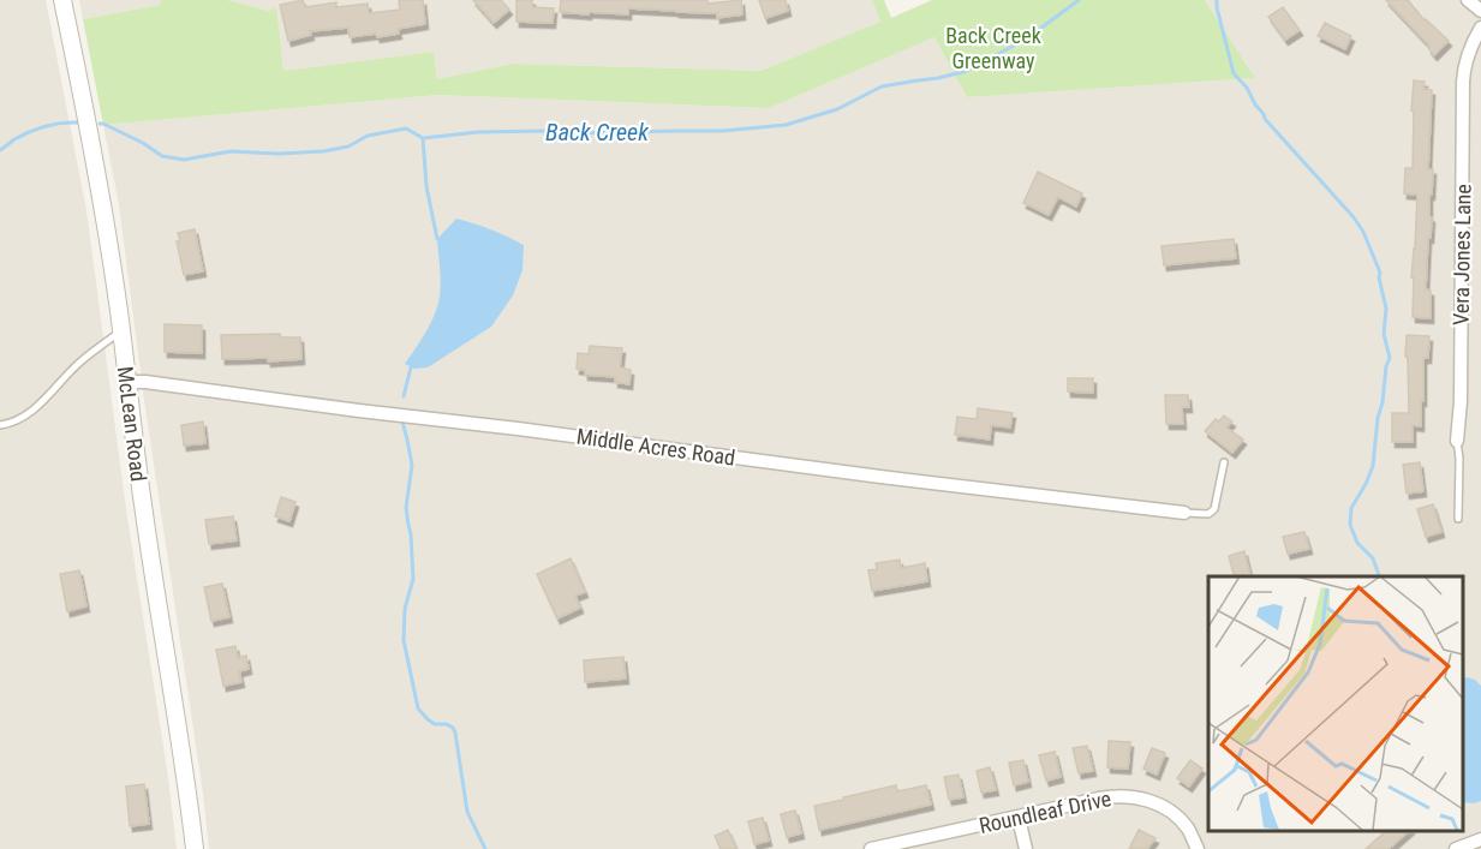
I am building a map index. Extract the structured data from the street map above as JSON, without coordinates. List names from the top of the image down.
{
  "streets": {
    "street": [
      "Vera Jones Lane",
      "McLean Road",
      "Middle Acres Road",
      "Roundleaf Drive"
    ]
  },
  "crossings": [
    ["McLean Road", "Middle Acres Road"]
  ],
  "water": ["Back Creek"],
  "parks": ["Back Creek Greenway"]
}
